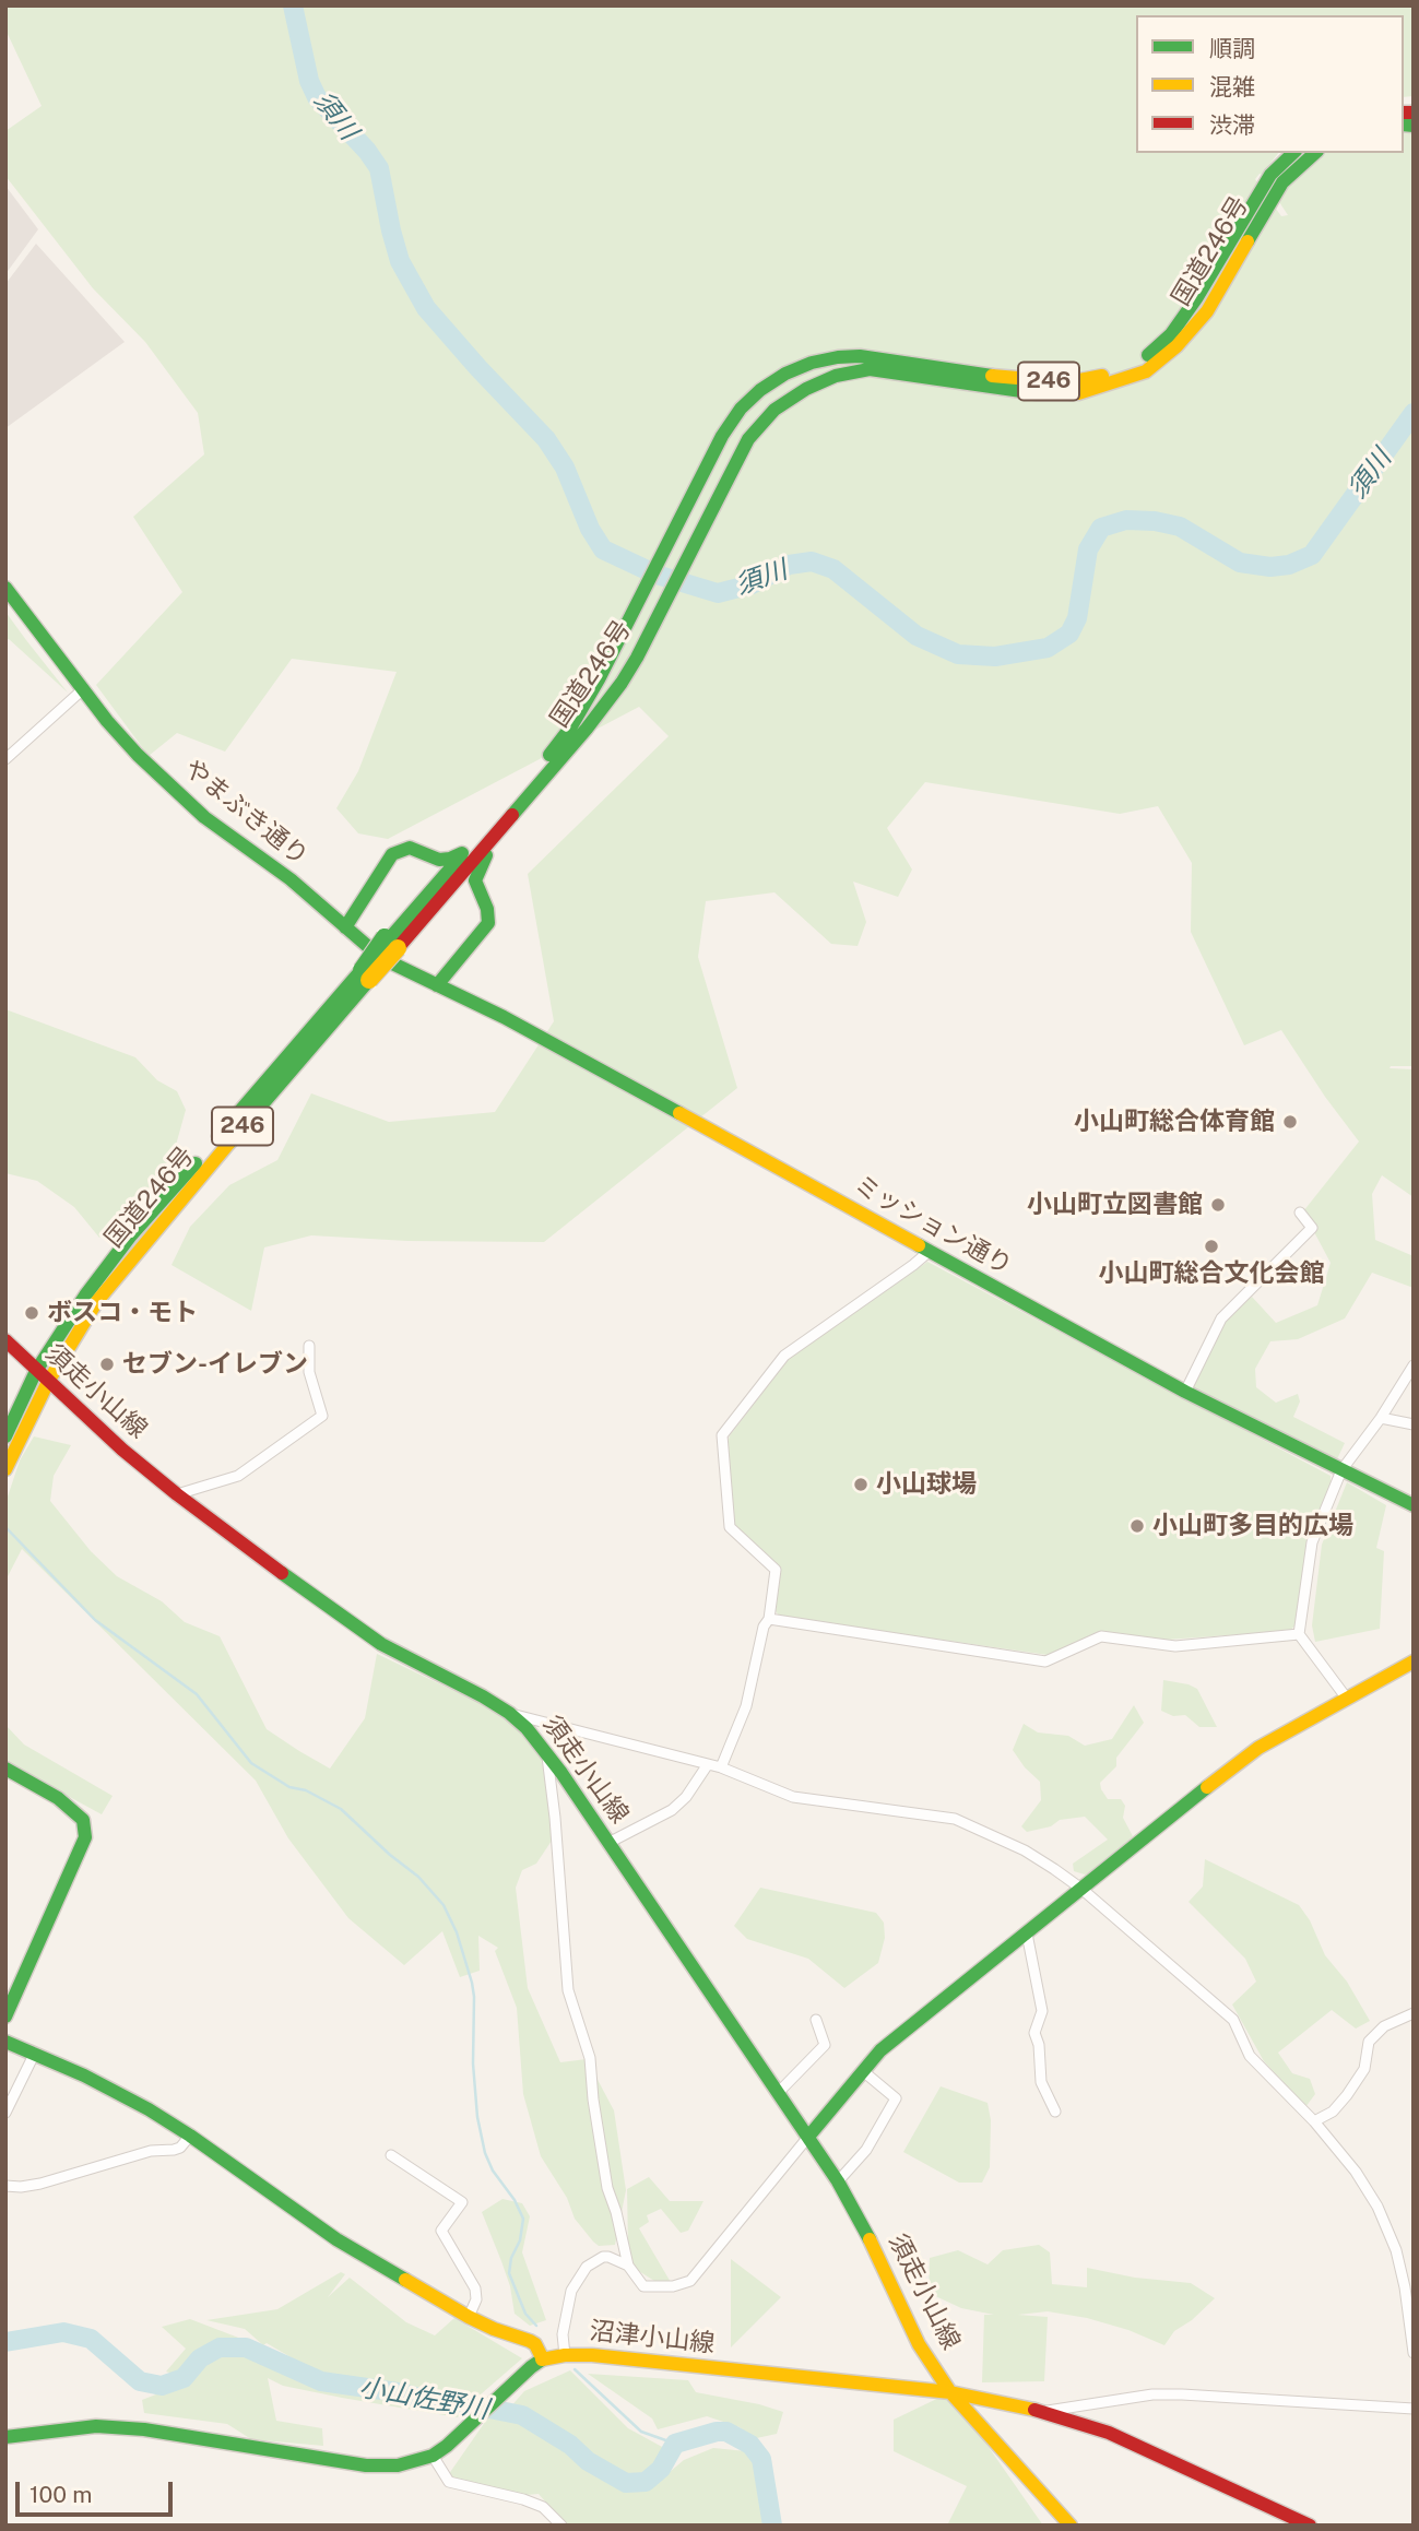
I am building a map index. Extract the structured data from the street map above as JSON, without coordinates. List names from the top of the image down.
{
  "streets": {
    "main road": [
      "国道246号",
      "246",
      "やまぶき通り",
      "ミッション通り",
      "須走小山線",
      "沼津小山線"
    ]
  },
  "crossings": [
    ["国道246号", "須走小山線"],
    ["やまぶき通り", "ミッション通り"],
    ["須走小山線", "沼津小山線"]
  ],
  "water": ["須川", "小山佐野川"],
  "places": [
    "小山町総合体育館",
    "小山町立図書館",
    "小山町総合文化会館",
    "ボスコ・モト",
    "セブン-イレブン",
    "小山球場",
    "小山町多目的広場"
  ],
  "legend": ["順調", "混雑", "渋滞"],
  "scale_bar": "100 m"
}
